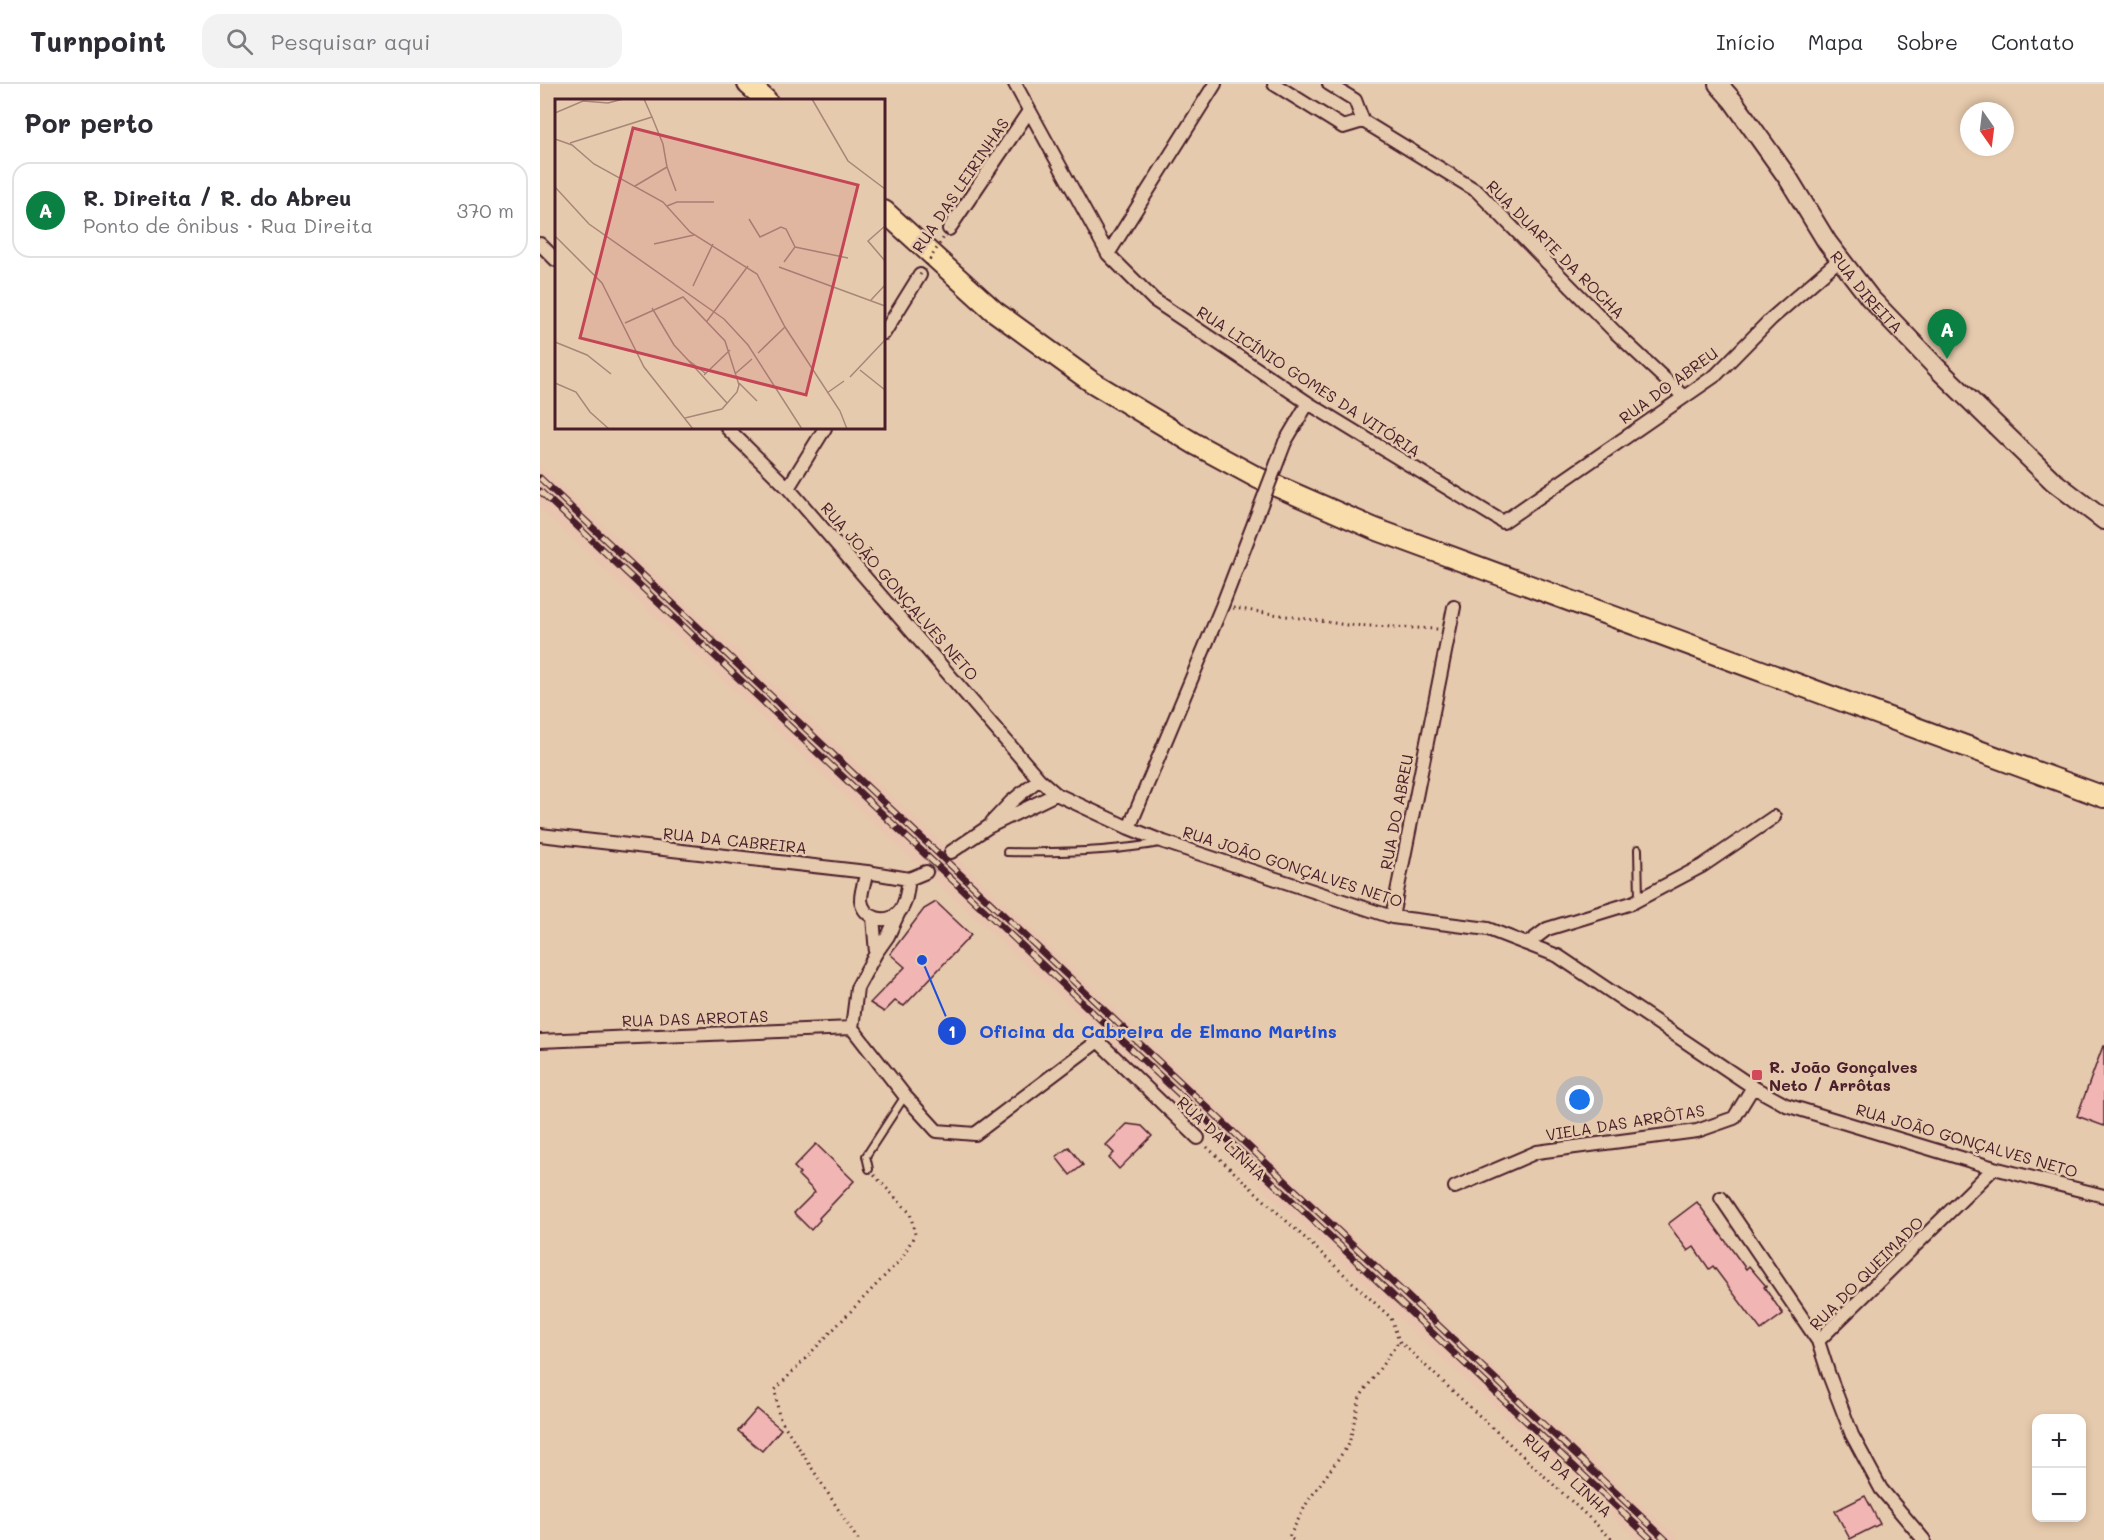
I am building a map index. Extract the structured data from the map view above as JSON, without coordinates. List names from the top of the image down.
{
  "streets": {
    "main road": ["RUA DIREITA"],
    "street": [
      "RUA DAS LEIRINHAS",
      "RUA DUARTE DA ROCHA",
      "RUA LICÍNIO GOMES DA VITÓRIA",
      "RUA DO ABREU",
      "RUA JOÃO GONÇALVES NETO",
      "RUA DA CABREIRA",
      "RUA DAS ARROTAS",
      "VIELA DAS ARRÔTAS",
      "RUA DA LINHA",
      "RUA DO QUEIMADO"
    ]
  },
  "crossings": [
    ["RUA DAS LEIRINHAS", "RUA LICÍNIO GOMES DA VITÓRIA"],
    ["RUA DUARTE DA ROCHA", "RUA DO ABREU"],
    ["RUA DIREITA", "RUA DO ABREU"],
    ["RUA LICÍNIO GOMES DA VITÓRIA", "RUA DO ABREU"],
    ["RUA DO ABREU", "RUA JOÃO GONÇALVES NETO"],
    ["RUA JOÃO GONÇALVES NETO", "VIELA DAS ARRÔTAS"],
    ["RUA JOÃO GONÇALVES NETO", "RUA DO QUEIMADO"],
    ["RUA DAS ARROTAS", "RUA DA LINHA"]
  ],
  "places": {
    "other": ["Oficina da Cabreira de Elmano Martins"],
    "transit": ["R. João Gonçalves Neto / Arrôtas"]
  },
  "north": "bottom",
  "page": {
    "header": "Turnpoint",
    "search": "Pesquisar aqui",
    "nav": [
      "Início",
      "Mapa",
      "Sobre",
      "Contato"
    ],
    "heading": "Por perto",
    "list": [
      {
        "mark": "A",
        "name": "R. Direita / R. do Abreu",
        "note": "Ponto de ônibus · Rua Direita",
        "value": "370 m"
      }
    ],
    "pins": "A",
    "map_buttons": ["+", "−"]
  }
}
